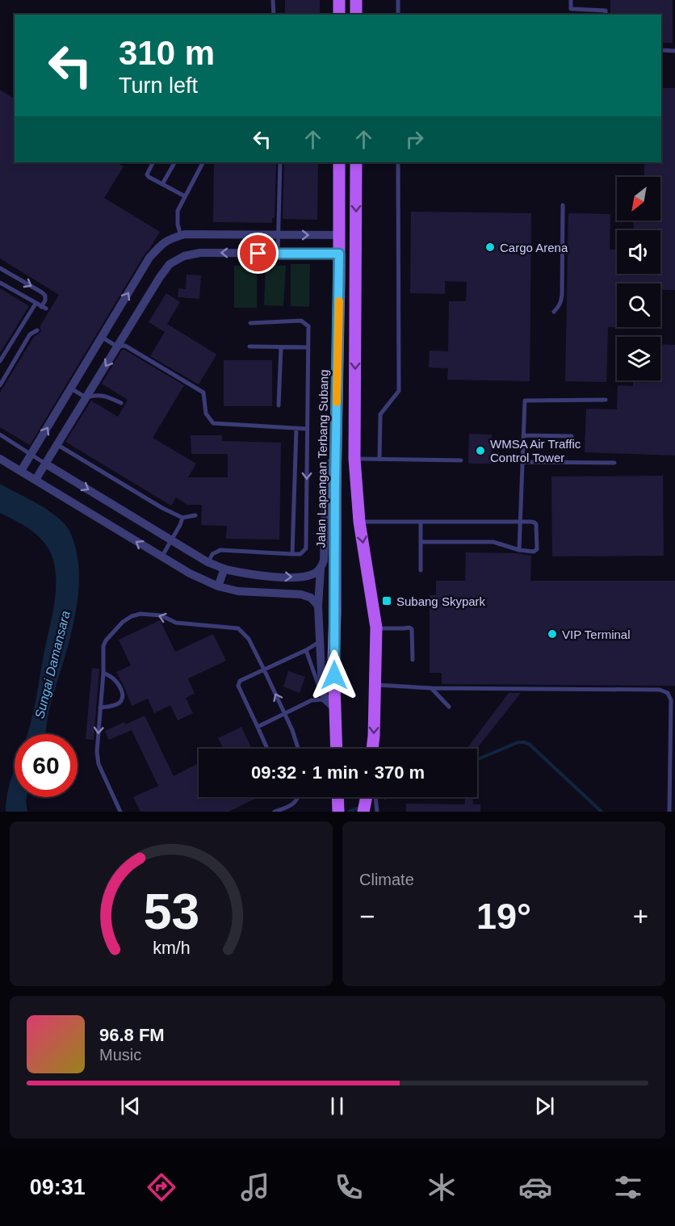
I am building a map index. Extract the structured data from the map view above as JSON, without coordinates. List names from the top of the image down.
{
  "streets": {
    "main road": ["Jalan Lapangan Terbang Subang"]
  },
  "water": ["Sungai Damansara"],
  "places": {
    "other": ["Cargo Arena", "WMSA Air Traffic Control Tower", "VIP Terminal"],
    "transit": ["Subang Skypark"]
  },
  "north": "bottom left",
  "page": {
    "turn": ["310 m", "Turn left"],
    "limit": "60",
    "trip": "09:32 · 1 min · 370 m",
    "tile": "Climate",
    "heat": ["−", "19°", "+"],
    "song": ["96.8 FM", "Music"],
    "tabs": "09:31",
    "gauge": ["53", "km/h"]
  }
}
